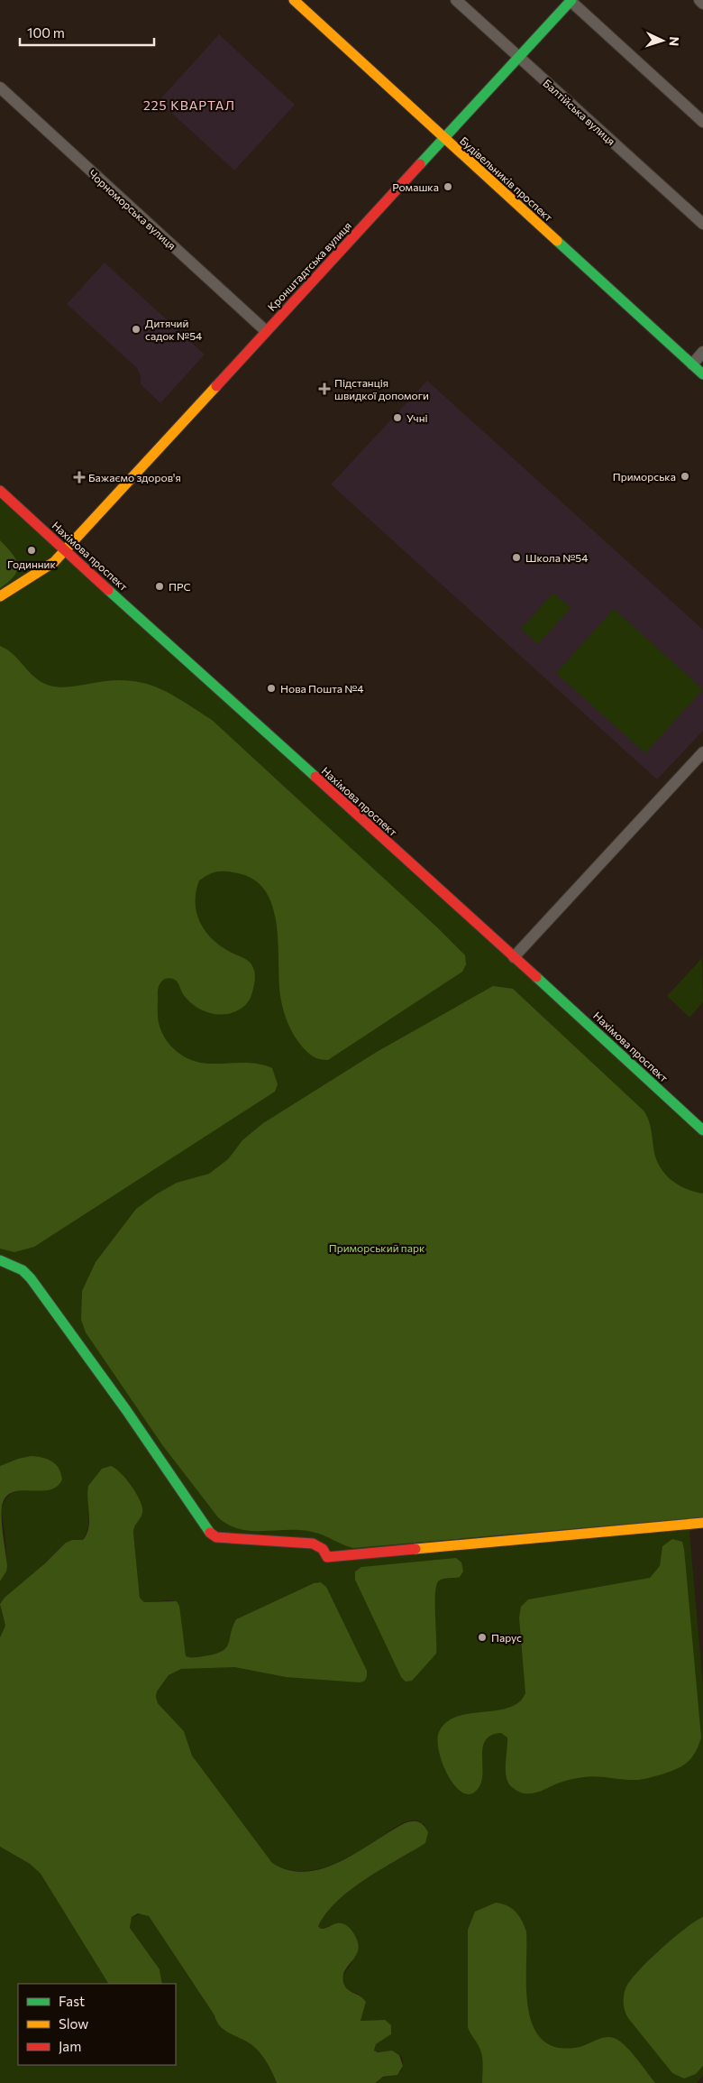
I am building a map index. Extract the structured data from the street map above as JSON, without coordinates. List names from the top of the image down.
{
  "streets": {
    "street": [
      "Балтійська вулиця",
      "Будівельників проспект",
      "Чорноморська вулиця",
      "Кронштадтська вулиця",
      "Нахімова проспект"
    ]
  },
  "crossings": [
    ["Балтійська вулиця", "Кронштадтська вулиця"],
    ["Будівельників проспект", "Кронштадтська вулиця"],
    ["Чорноморська вулиця", "Кронштадтська вулиця"],
    ["Кронштадтська вулиця", "Нахімова проспект"]
  ],
  "districts": ["225 КВАРТАЛ"],
  "parks": ["Приморський парк"],
  "places": {
    "other": [
      "Ромашка",
      "Дитячий садок №54",
      "Учні",
      "Приморська",
      "Годинник",
      "Школа №54",
      "ПРС",
      "Нова Пошта №4",
      "Парус"
    ],
    "health": ["Підстанція швидкої допомоги", "Бажаємо здоров'я"]
  },
  "legend": ["Fast", "Slow", "Jam"],
  "scale_bar": "100 m",
  "north": "right"
}
